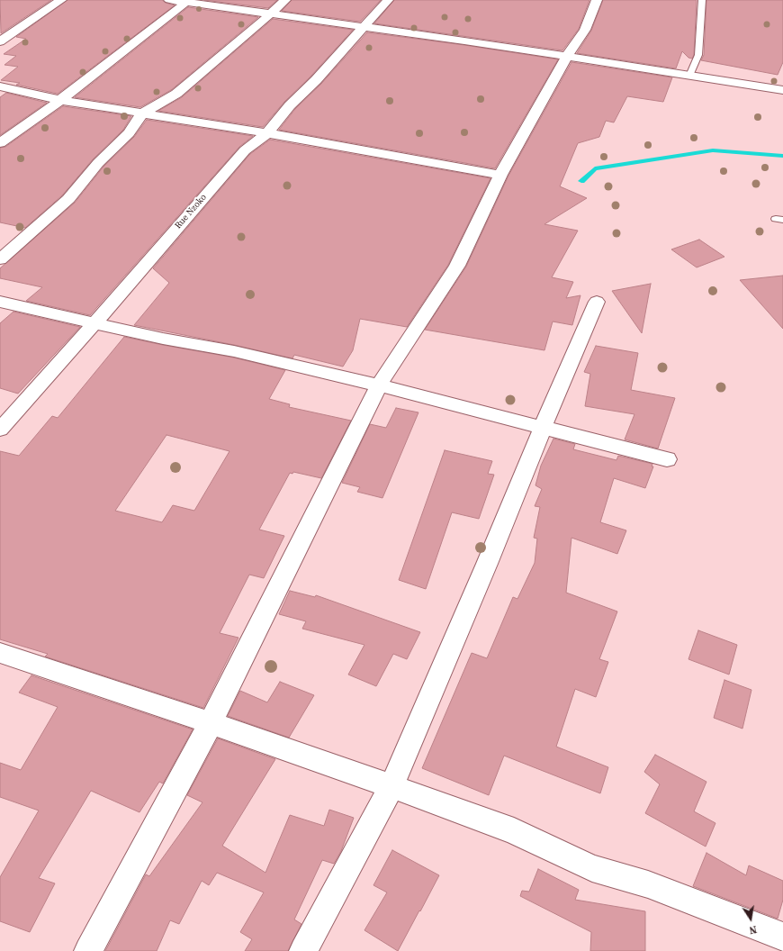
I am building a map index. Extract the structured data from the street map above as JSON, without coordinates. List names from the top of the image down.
{
  "streets": {
    "street": ["Rue Nzoko"]
  },
  "north": "bottom"
}
